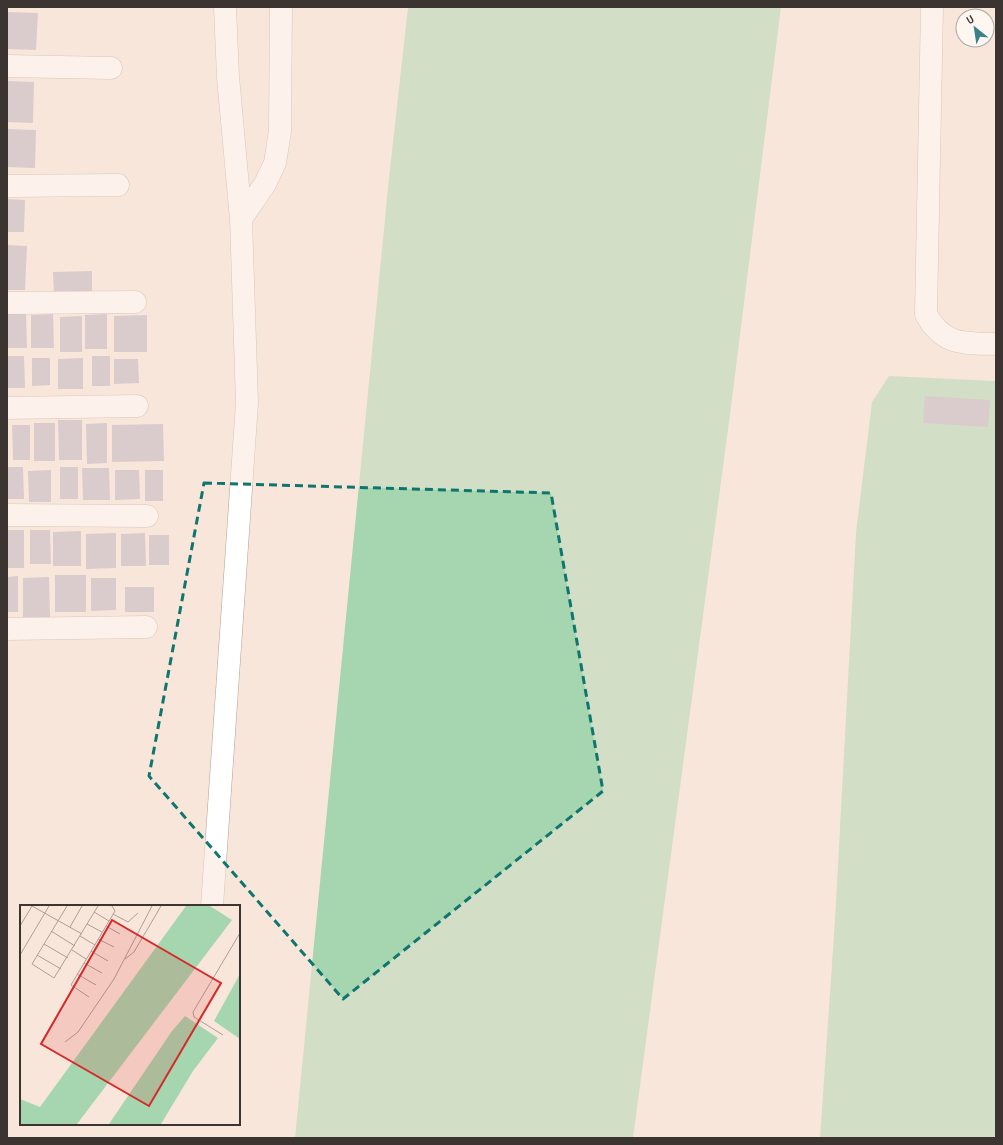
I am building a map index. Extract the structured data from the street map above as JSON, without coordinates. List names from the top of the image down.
{
  "north": "top left"
}
